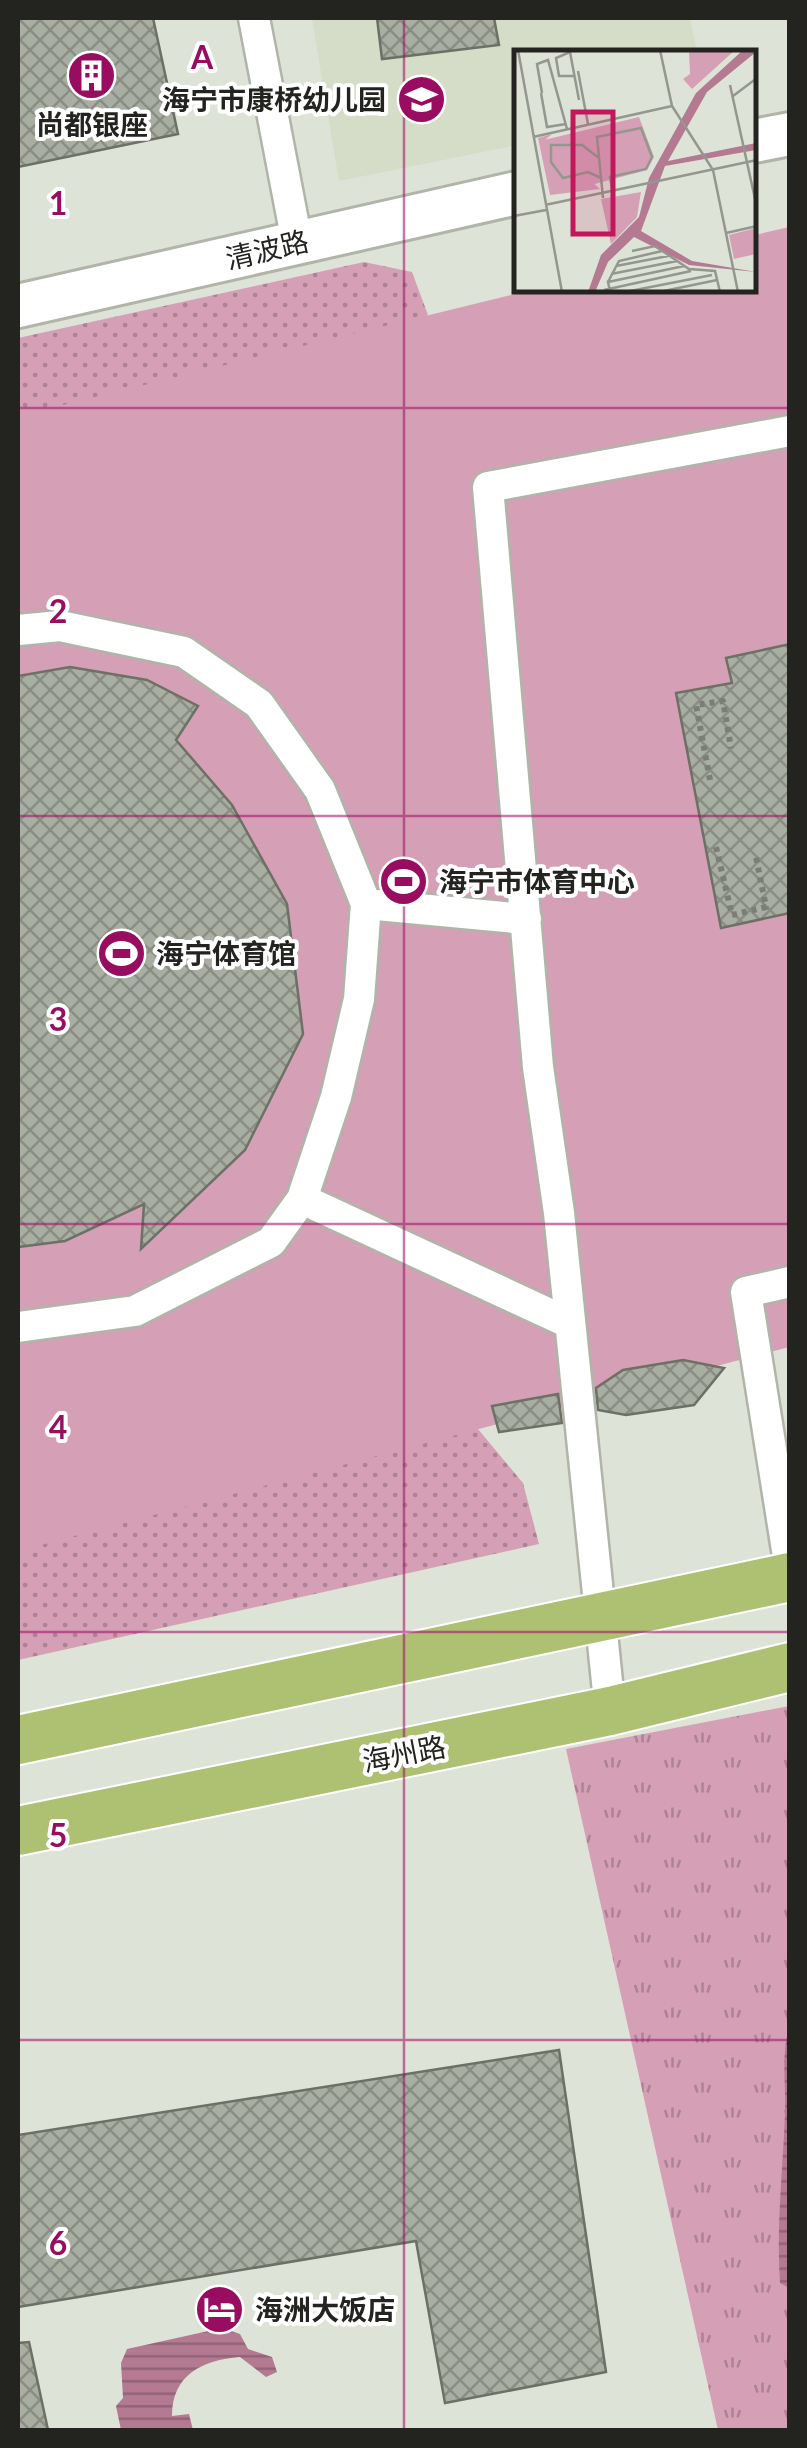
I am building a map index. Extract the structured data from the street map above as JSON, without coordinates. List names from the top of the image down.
{
  "streets": {
    "main road": ["海州路"],
    "street": ["清波路"]
  },
  "places": {
    "building": ["尚都银座"],
    "school or university": ["海宁市康桥幼儿园"],
    "sports": ["海宁市体育中心", "海宁体育馆"],
    "hotel": ["海洲大饭店"]
  },
  "grid": {
    "columns": ["A"],
    "rows": [
      "1",
      "2",
      "3",
      "4",
      "5",
      "6"
    ]
  }
}
